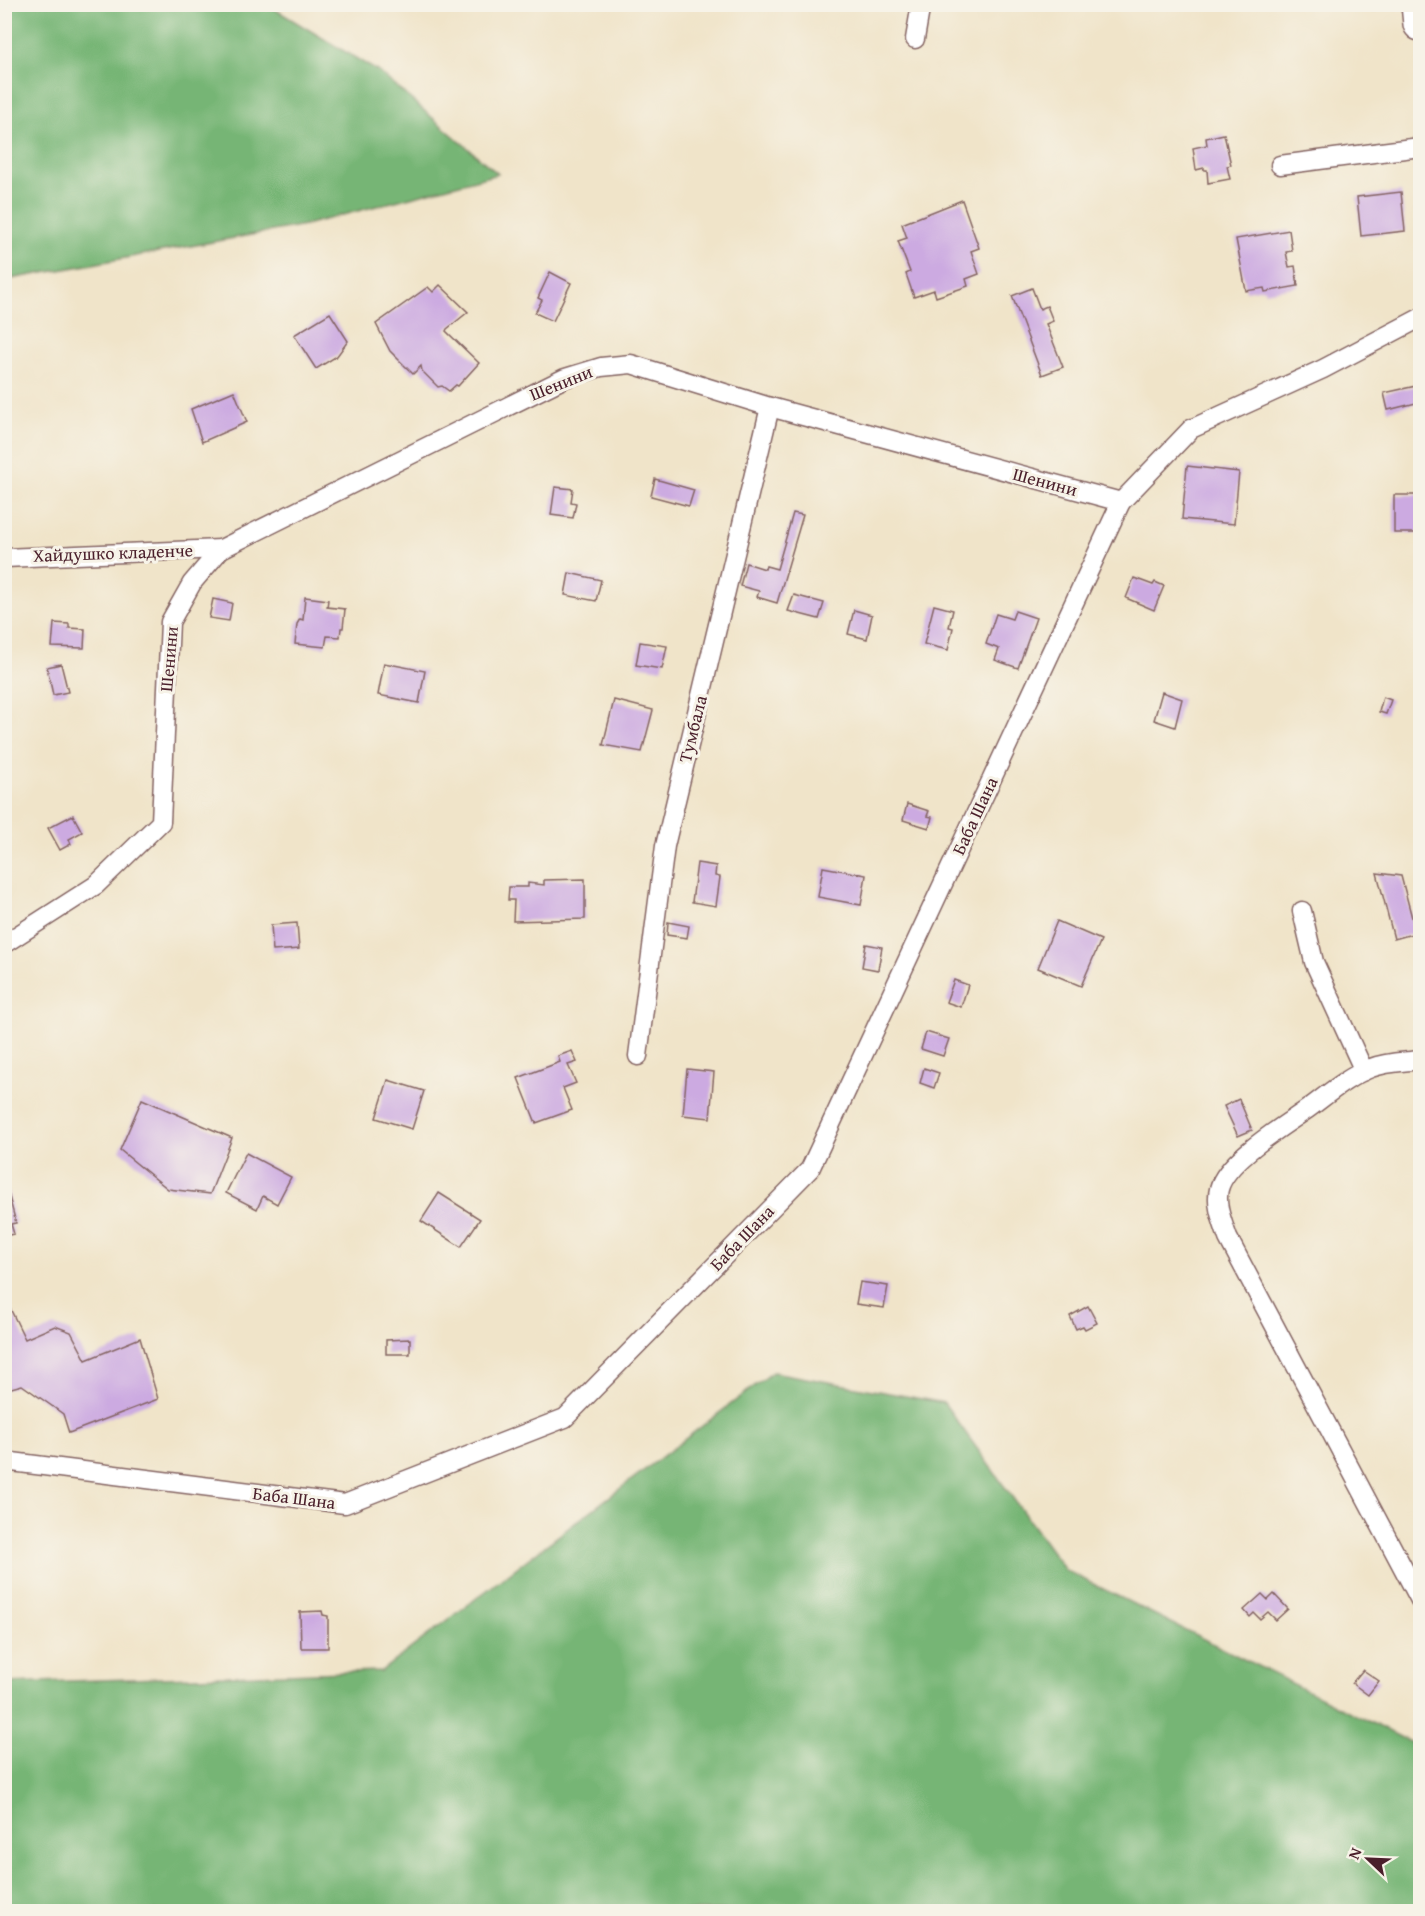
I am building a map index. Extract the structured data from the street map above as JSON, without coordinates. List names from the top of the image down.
{
  "streets": {
    "lane": [
      "Шенини",
      "Хайдушко кладенче",
      "Тумбала",
      "Баба Шана"
    ]
  },
  "crossings": [
    ["Шенини", "Хайдушко кладенче"],
    ["Шенини", "Тумбала"],
    ["Шенини", "Баба Шана"]
  ],
  "north": "top left"
}
